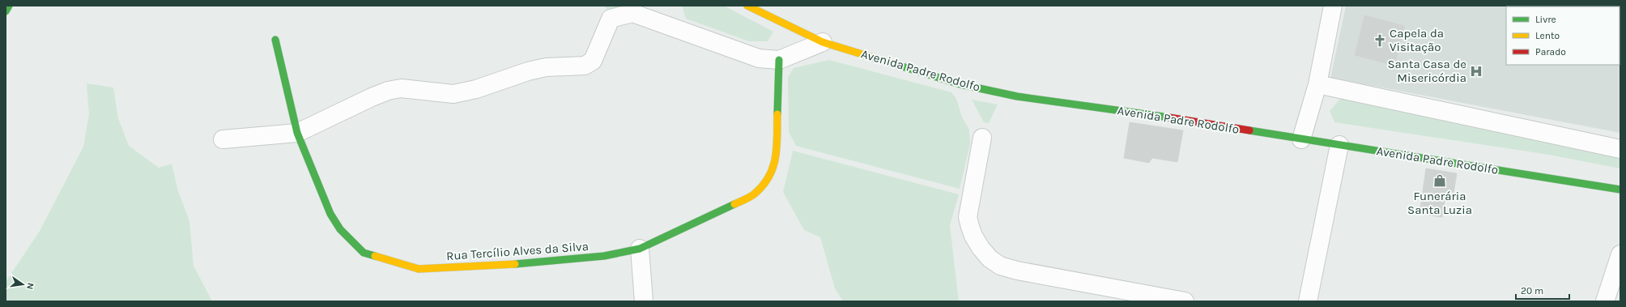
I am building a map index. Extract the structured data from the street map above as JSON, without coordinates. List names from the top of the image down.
{
  "streets": {
    "street": ["Avenida Padre Rodolfo", "Rua Tercílio Alves da Silva"]
  },
  "places": {
    "church": ["Capela da Visitação"],
    "hospital": ["Santa Casa de Misericórdia"],
    "shop": ["Funerária Santa Luzia"]
  },
  "legend": ["Livre", "Lento", "Parado"],
  "scale_bar": "20 m",
  "north": "right"
}
